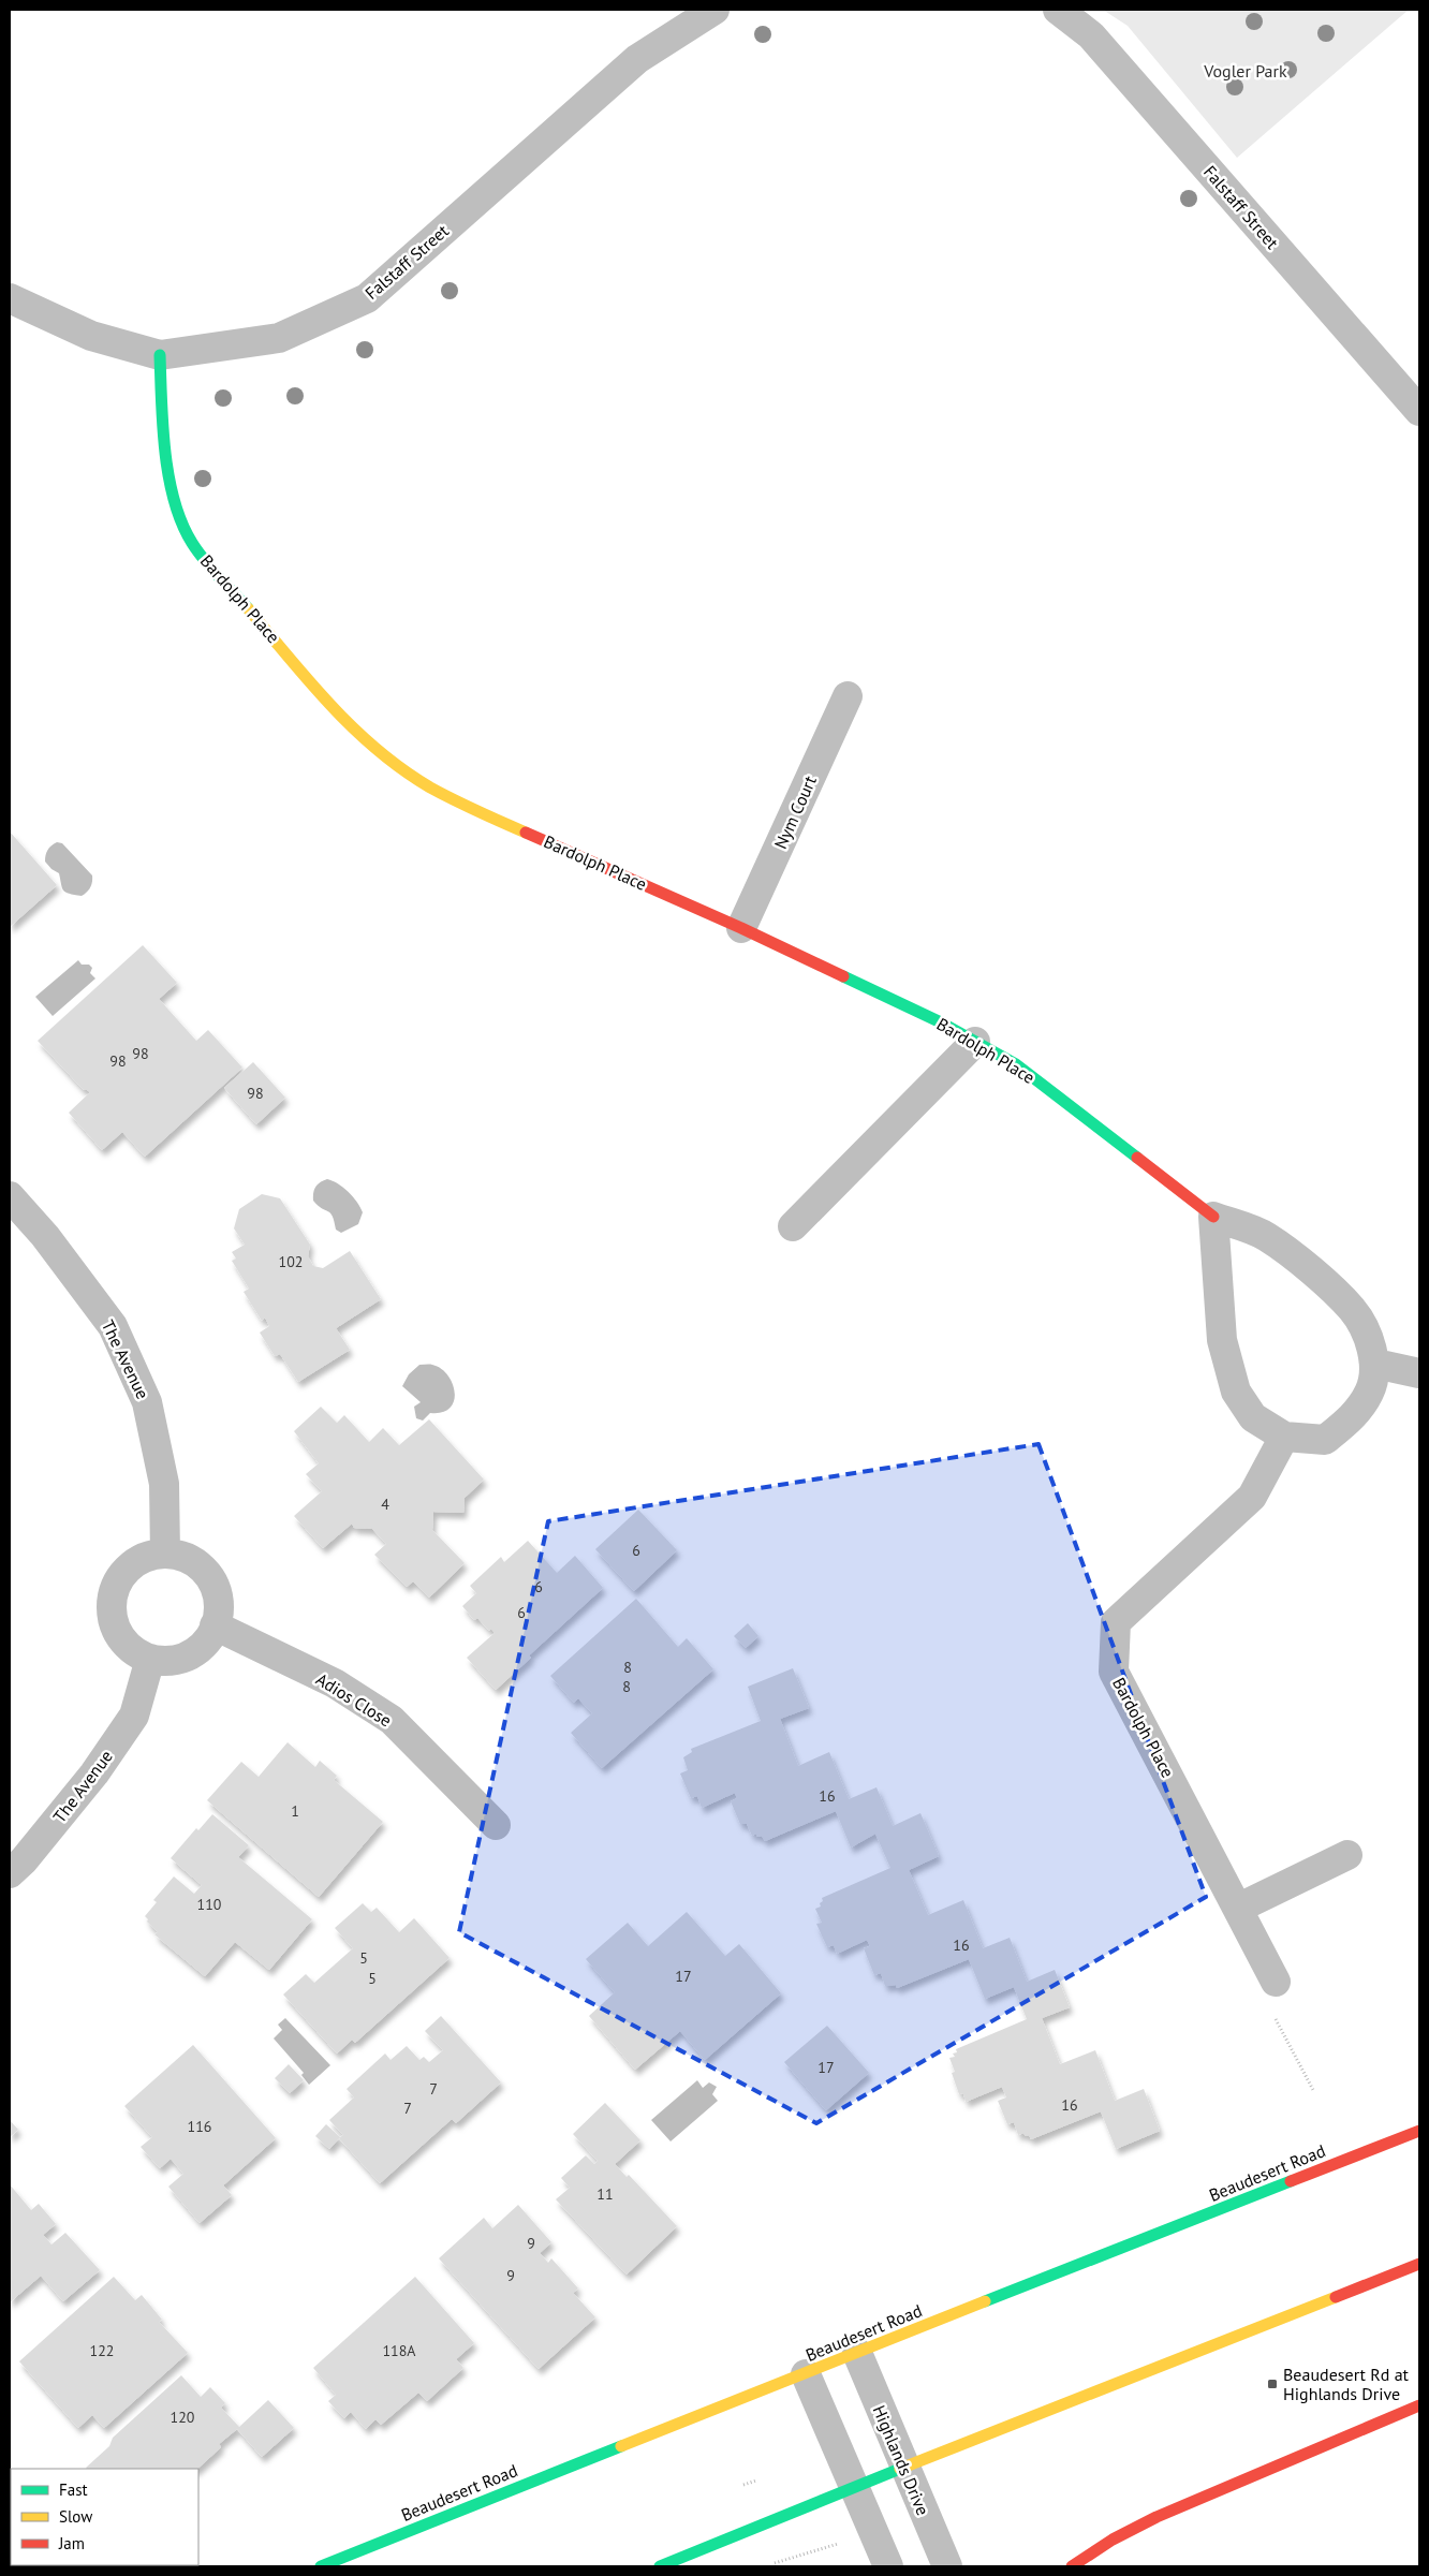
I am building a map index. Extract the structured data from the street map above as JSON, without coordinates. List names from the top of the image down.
{
  "streets": {
    "main road": ["Bardolph Place", "Beaudesert Road"],
    "street": [
      "Falstaff Street",
      "Nym Court",
      "The Avenue",
      "Adios Close",
      "Highlands Drive"
    ]
  },
  "crossings": [
    ["Falstaff Street", "Bardolph Place"],
    ["Bardolph Place", "Nym Court"],
    ["The Avenue", "Adios Close"],
    ["Beaudesert Road", "Highlands Drive"]
  ],
  "parks": ["Vogler Park"],
  "places": {
    "transit": ["Beaudesert Rd at Highlands Drive"]
  },
  "house_numbers": [
    "98",
    "98",
    "98",
    "102",
    "4",
    "6",
    "6",
    "6",
    "8",
    "8",
    "16",
    "1",
    "110",
    "16",
    "5",
    "17",
    "5",
    "17",
    "7",
    "16",
    "7",
    "116",
    "11",
    "9",
    "9",
    "122",
    "118A",
    "120"
  ],
  "legend": ["Fast", "Slow", "Jam"]
}
